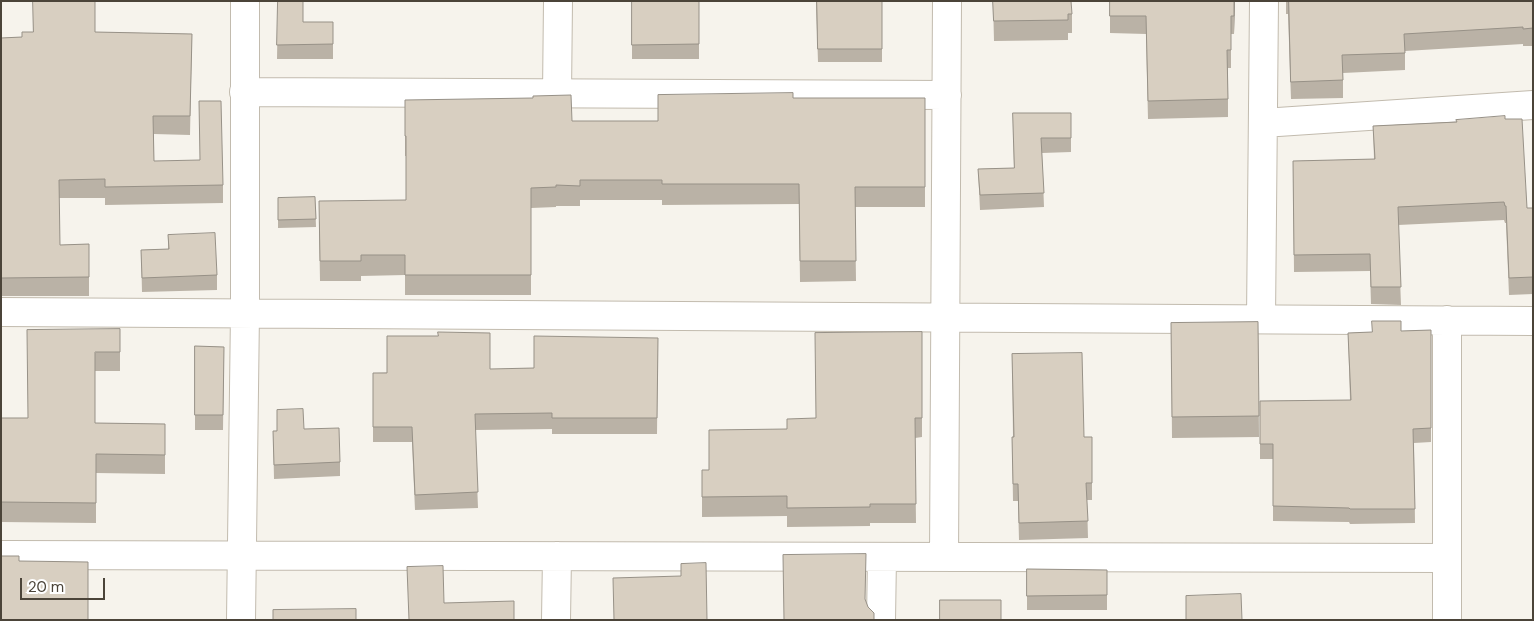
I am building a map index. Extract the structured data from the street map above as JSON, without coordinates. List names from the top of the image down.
{
  "scale_bar": "20 m"
}
